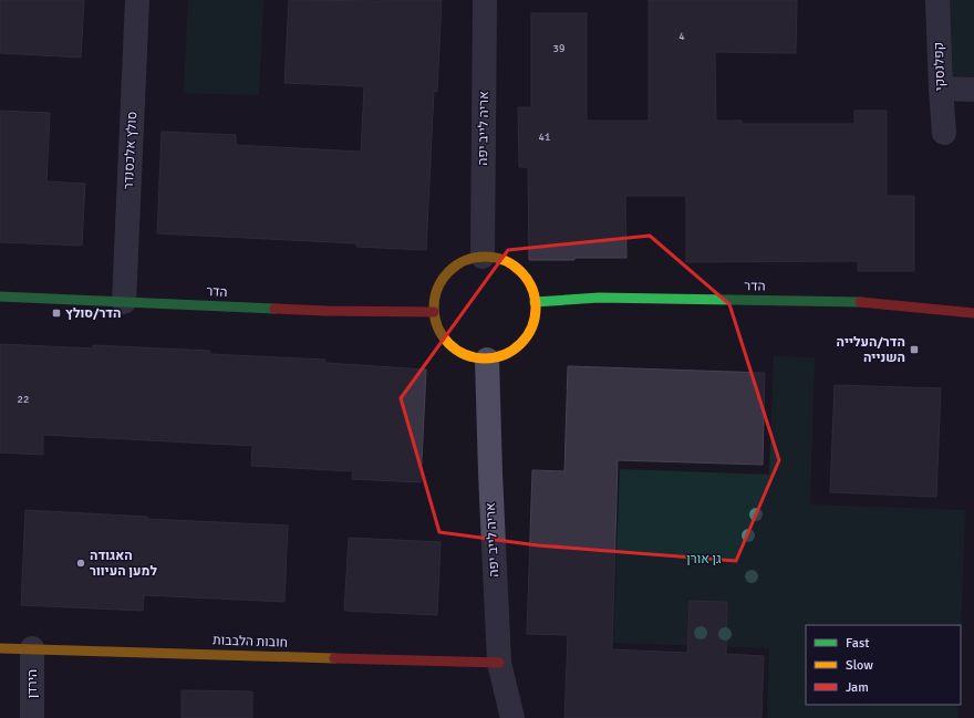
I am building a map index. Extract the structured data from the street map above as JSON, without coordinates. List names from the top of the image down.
{
  "streets": {
    "street": [
      "קפלנסקי",
      "אריה לייב יפה",
      "סולץ אלכסנדר",
      "הדר",
      "חובות הלבבות",
      "הירדן"
    ]
  },
  "crossings": [
    ["אריה לייב יפה", "הדר"],
    ["אריה לייב יפה", "חובות הלבבות"],
    ["סולץ אלכסנדר", "הדר"],
    ["חובות הלבבות", "הירדן"]
  ],
  "parks": ["גן אורן"],
  "places": {
    "transit": ["הדר/סולץ", "הדר/העלייה השנייה"],
    "other": ["האגודה למען העיוור"]
  },
  "house_numbers": [
    "4",
    "39",
    "41",
    "22"
  ],
  "legend": ["Fast", "Slow", "Jam"]
}
